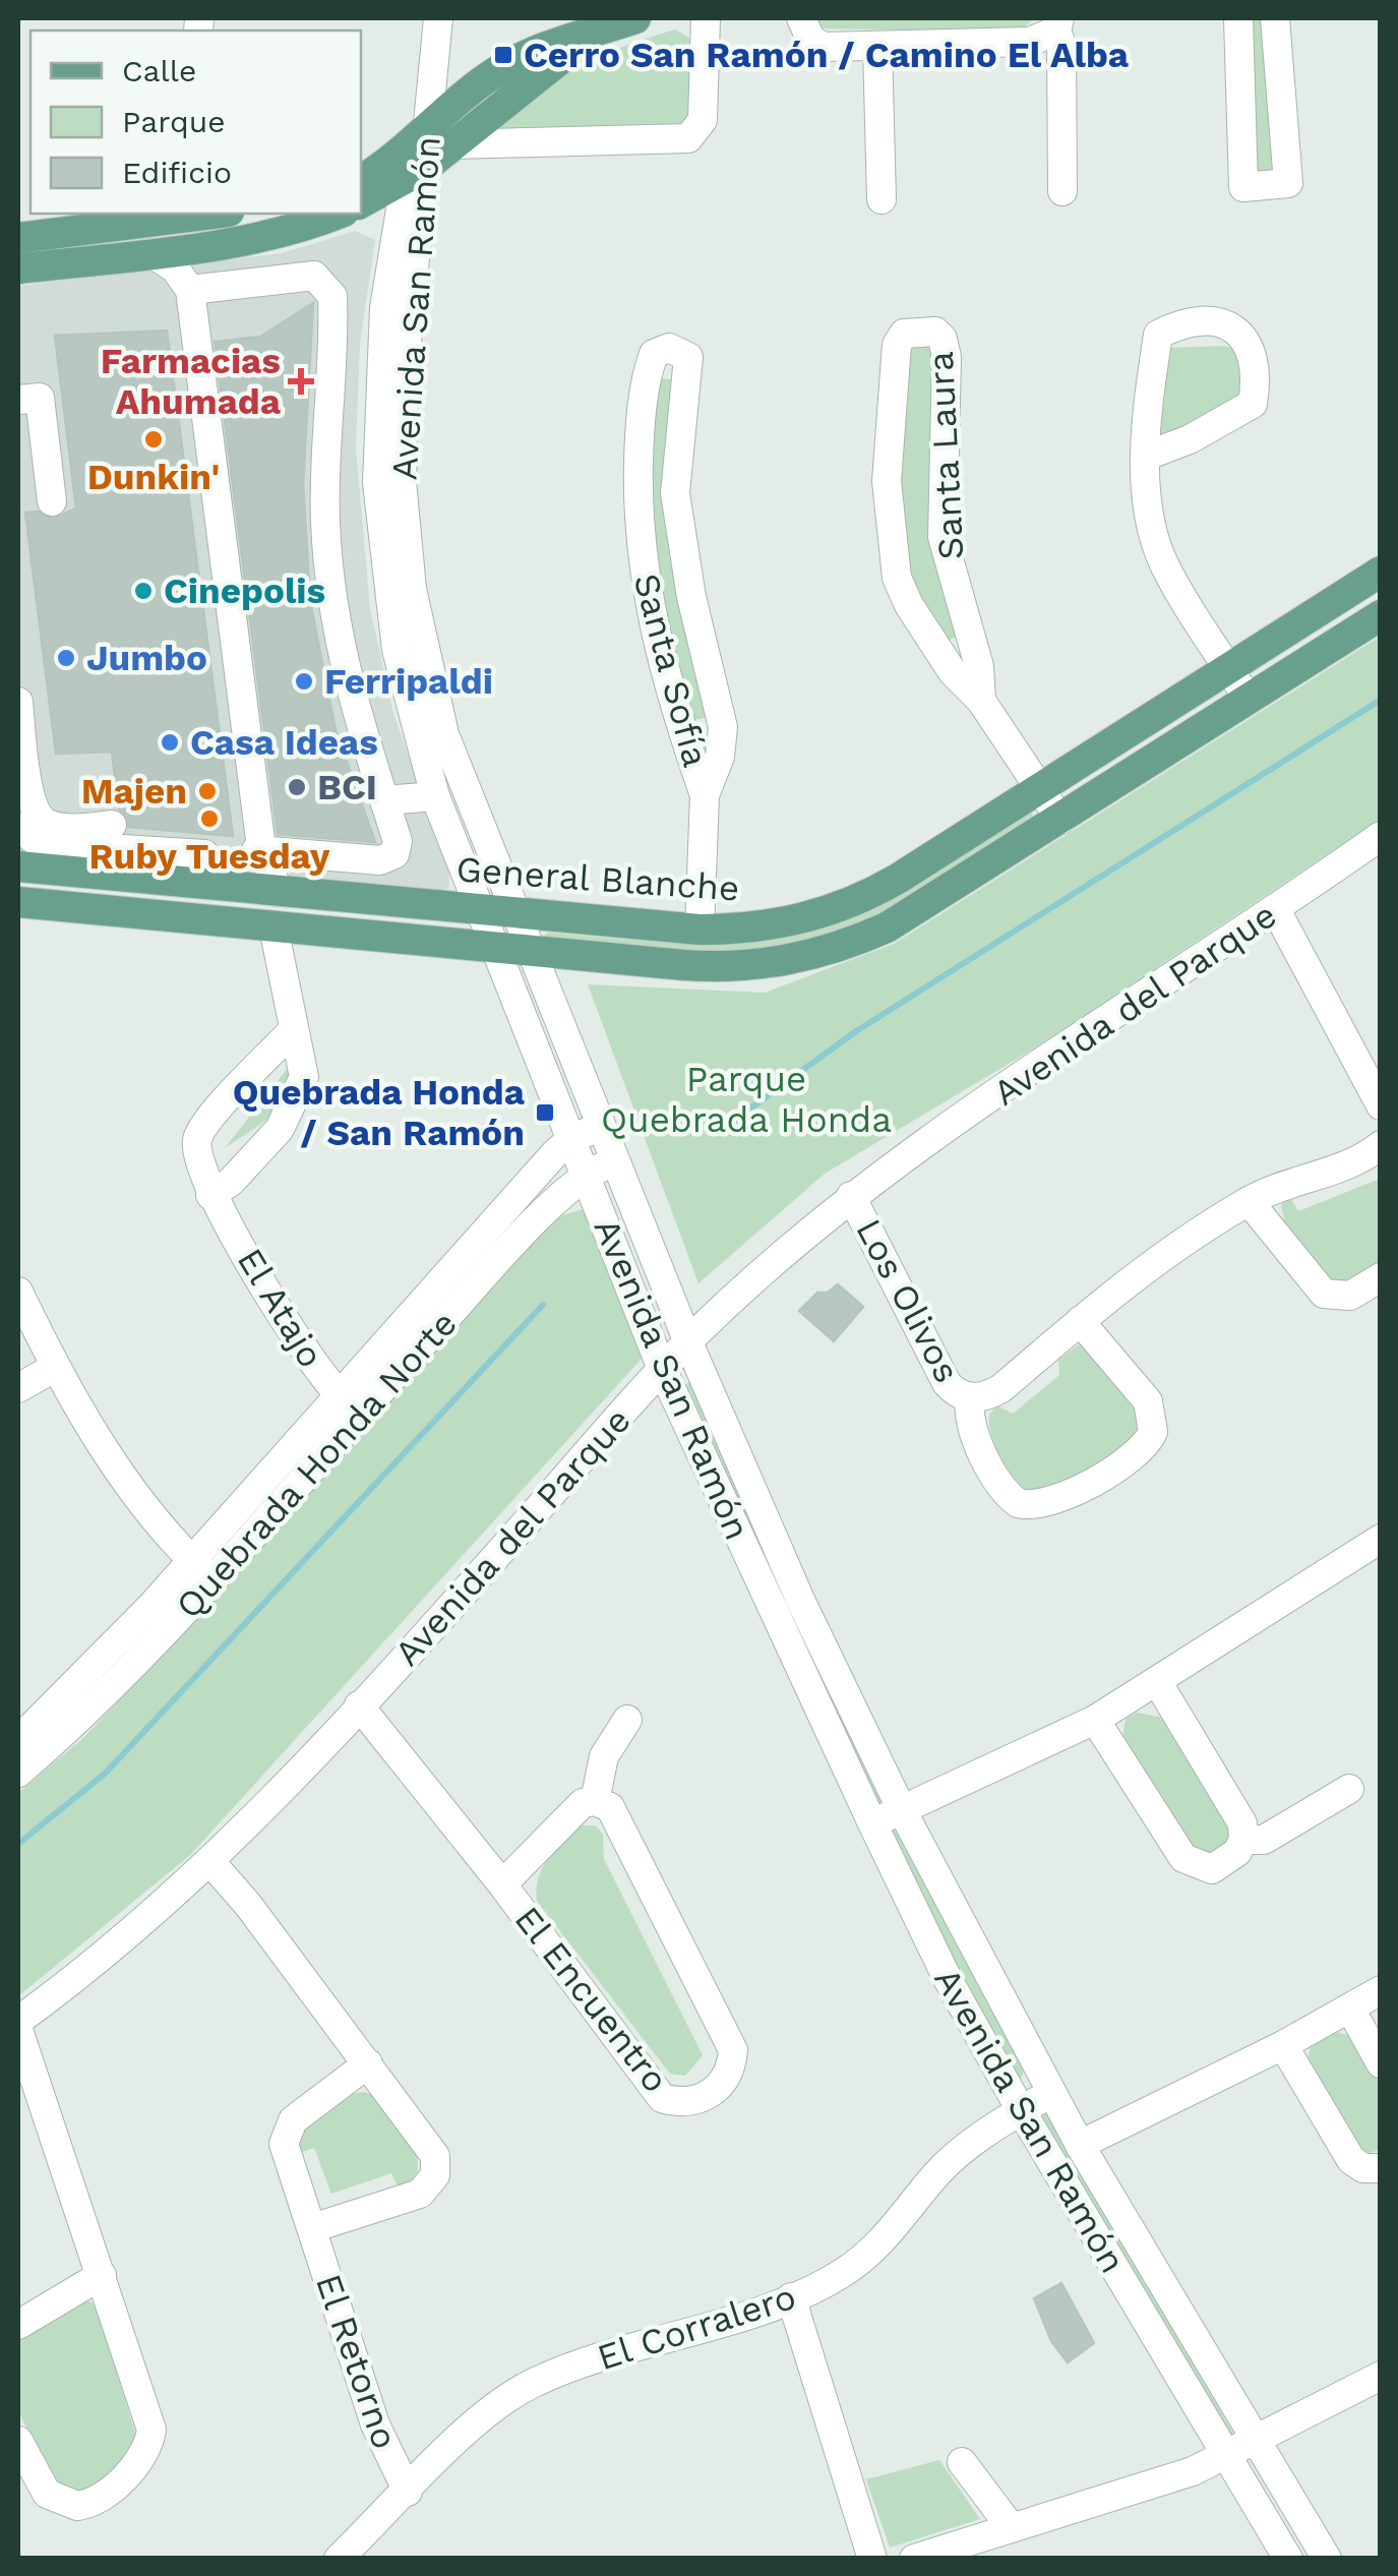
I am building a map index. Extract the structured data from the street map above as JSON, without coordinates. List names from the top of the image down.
{
  "streets": {
    "main road": ["General Blanche"],
    "street": [
      "Avenida San Ramón",
      "Santa Laura",
      "Santa Sofía",
      "Avenida del Parque",
      "Los Olivos",
      "El Atajo",
      "Quebrada Honda Norte",
      "El Encuentro",
      "El Corralero",
      "El Retorno"
    ]
  },
  "crossings": [
    ["Avenida San Ramón", "General Blanche"],
    ["Avenida San Ramón", "Avenida del Parque"],
    ["Avenida San Ramón", "Quebrada Honda Norte"],
    ["Avenida San Ramón", "El Corralero"],
    ["Santa Laura", "General Blanche"],
    ["Santa Sofía", "General Blanche"],
    ["Avenida del Parque", "Los Olivos"],
    ["Avenida del Parque", "El Encuentro"],
    ["Avenida del Parque", "El Retorno"],
    ["El Atajo", "Quebrada Honda Norte"],
    ["El Corralero", "El Retorno"]
  ],
  "parks": ["Parque Quebrada Honda"],
  "places": {
    "transit": ["Cerro San Ramón / Camino El Alba", "Quebrada Honda / San Ramón"],
    "health": ["Farmacias Ahumada"],
    "other": [
      "Dunkin'",
      "Cinepolis",
      "Jumbo",
      "Ferripaldi",
      "Casa Ideas",
      "BCI",
      "Majen",
      "Ruby Tuesday"
    ]
  },
  "legend": ["Calle", "Parque", "Edificio"]
}
